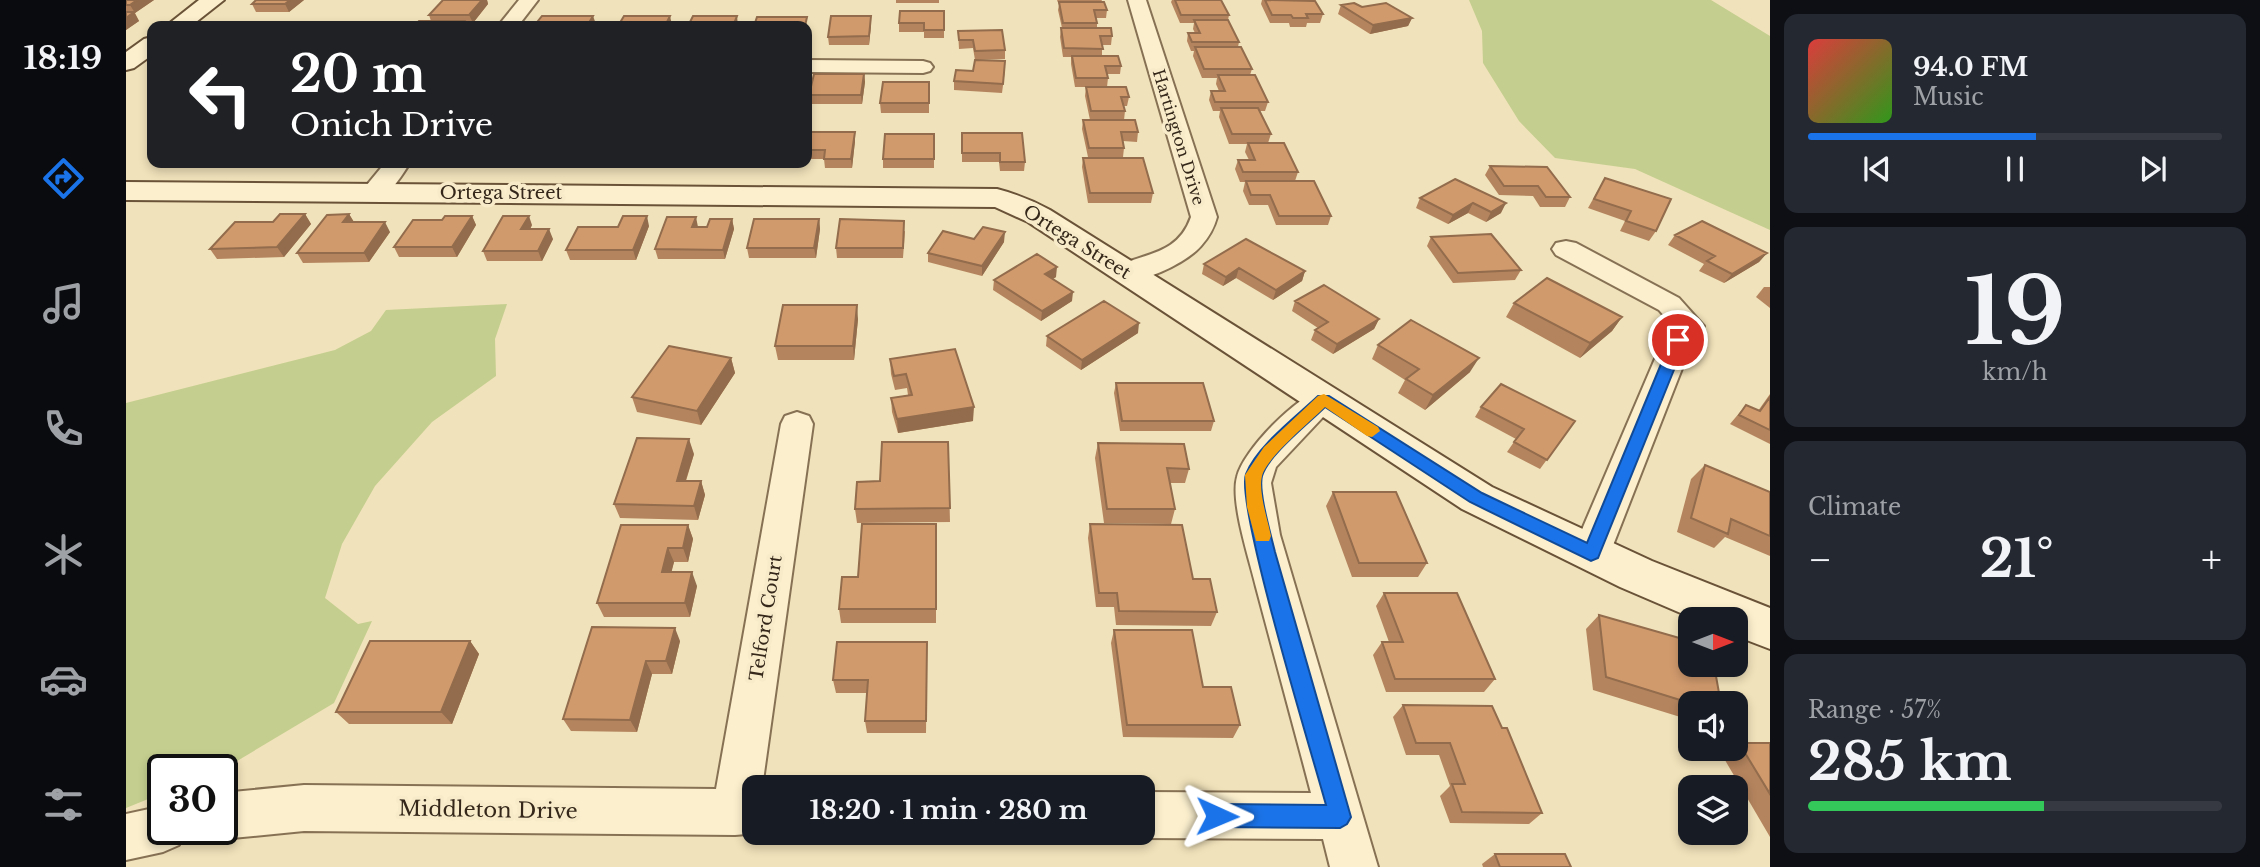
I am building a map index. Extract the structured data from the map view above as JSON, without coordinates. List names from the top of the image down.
{
  "streets": {
    "street": [
      "Hartington Drive",
      "Ortega Street",
      "Telford Court",
      "Middleton Drive"
    ]
  },
  "crossings": [
    ["Hartington Drive", "Ortega Street"]
  ],
  "north": "right",
  "page": {
    "tabs": "18:19",
    "turn": ["20 m", "Onich Drive"],
    "song": ["94.0 FM", "Music"],
    "tile": [
      ["19", "km/h"],
      "Climate",
      ["Range · 57%", "285 km"]
    ],
    "heat": ["−", "21°", "+"],
    "limit": "30",
    "trip": "18:20 · 1 min · 280 m"
  }
}
